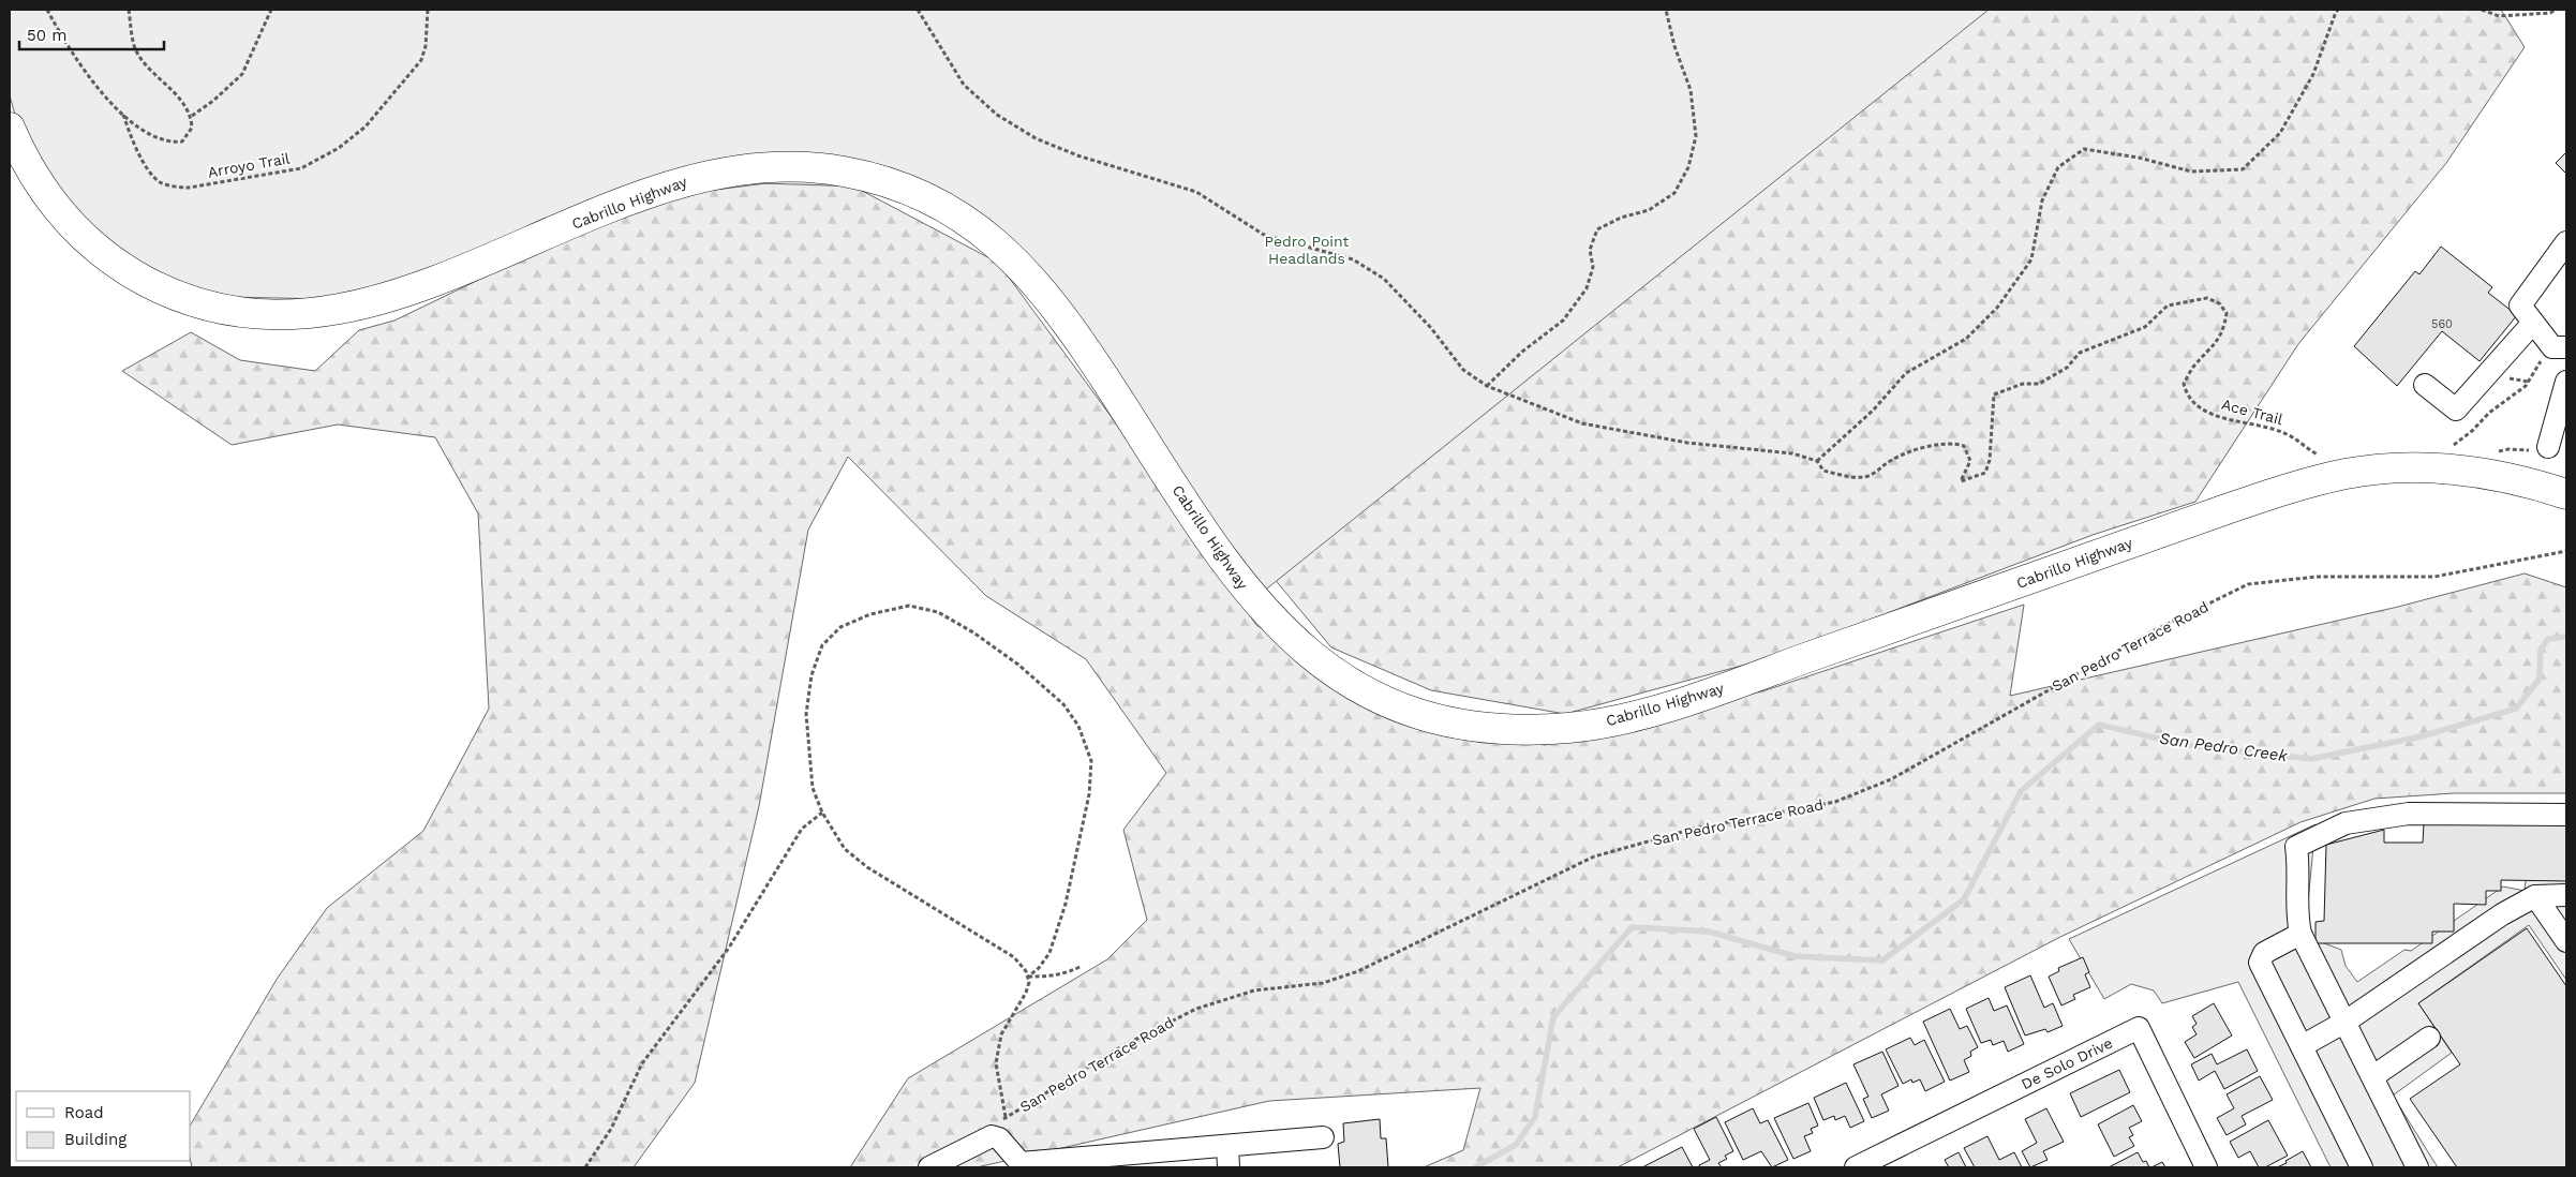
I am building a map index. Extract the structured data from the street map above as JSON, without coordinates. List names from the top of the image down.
{
  "streets": {
    "highway": ["Cabrillo Highway"],
    "street": ["De Solo Drive"],
    "path": ["Arroyo Trail", "Ace Trail", "San Pedro Terrace Road"]
  },
  "water": ["San Pedro Creek"],
  "parks": ["Pedro Point Headlands"],
  "house_numbers": ["560"],
  "legend": ["Road", "Building"],
  "scale_bar": "50 m"
}
